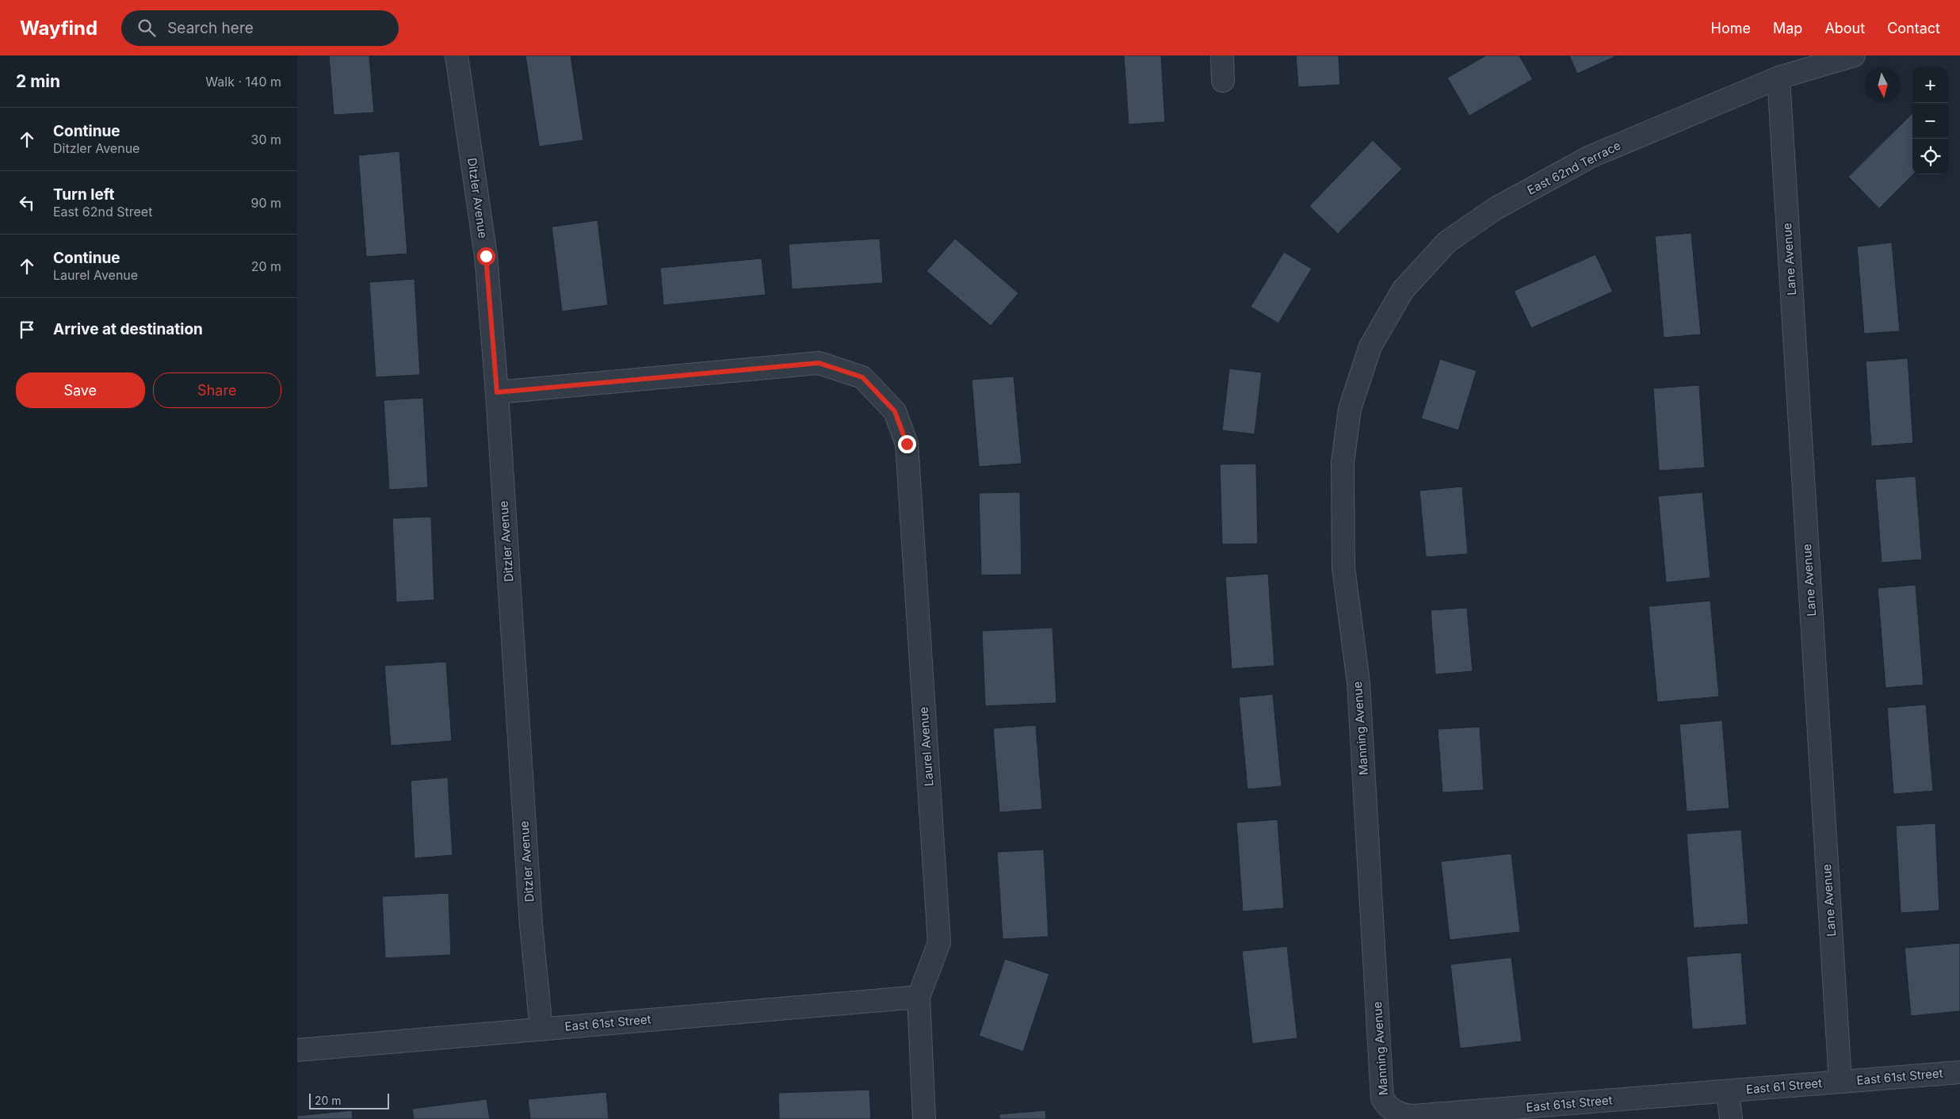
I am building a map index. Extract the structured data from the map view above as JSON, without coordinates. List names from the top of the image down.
{
  "streets": {
    "street": [
      "East 62nd Terrace",
      "Ditzler Avenue",
      "Lane Avenue",
      "Manning Avenue",
      "Laurel Avenue",
      "East 61st Street",
      "East 61 Street"
    ]
  },
  "crossings": [
    ["East 62nd Terrace", "Lane Avenue"],
    ["East 62nd Terrace", "Manning Avenue"],
    ["Ditzler Avenue", "Laurel Avenue"],
    ["Ditzler Avenue", "East 61st Street"],
    ["Lane Avenue", "East 61st Street"],
    ["Lane Avenue", "East 61 Street"],
    ["Manning Avenue", "East 61st Street"],
    ["Laurel Avenue", "East 61st Street"],
    ["East 61st Street", "East 61 Street"]
  ],
  "scale_bar": "20 m",
  "north": "bottom",
  "page": {
    "header": "Wayfind",
    "search": "Search here",
    "nav": [
      "Home",
      "Map",
      "About",
      "Contact"
    ],
    "heading": ["2 min", "Walk · 140 m"],
    "map_buttons": ["+", "−"],
    "list": [
      ["Continue", "Ditzler Avenue", "30 m"],
      ["Turn left", "East 62nd Street", "90 m"],
      ["Continue", "Laurel Avenue", "20 m"],
      "Arrive at destination"
    ],
    "buttons": ["Save", "Share"],
    "scale": "20 m"
  }
}
